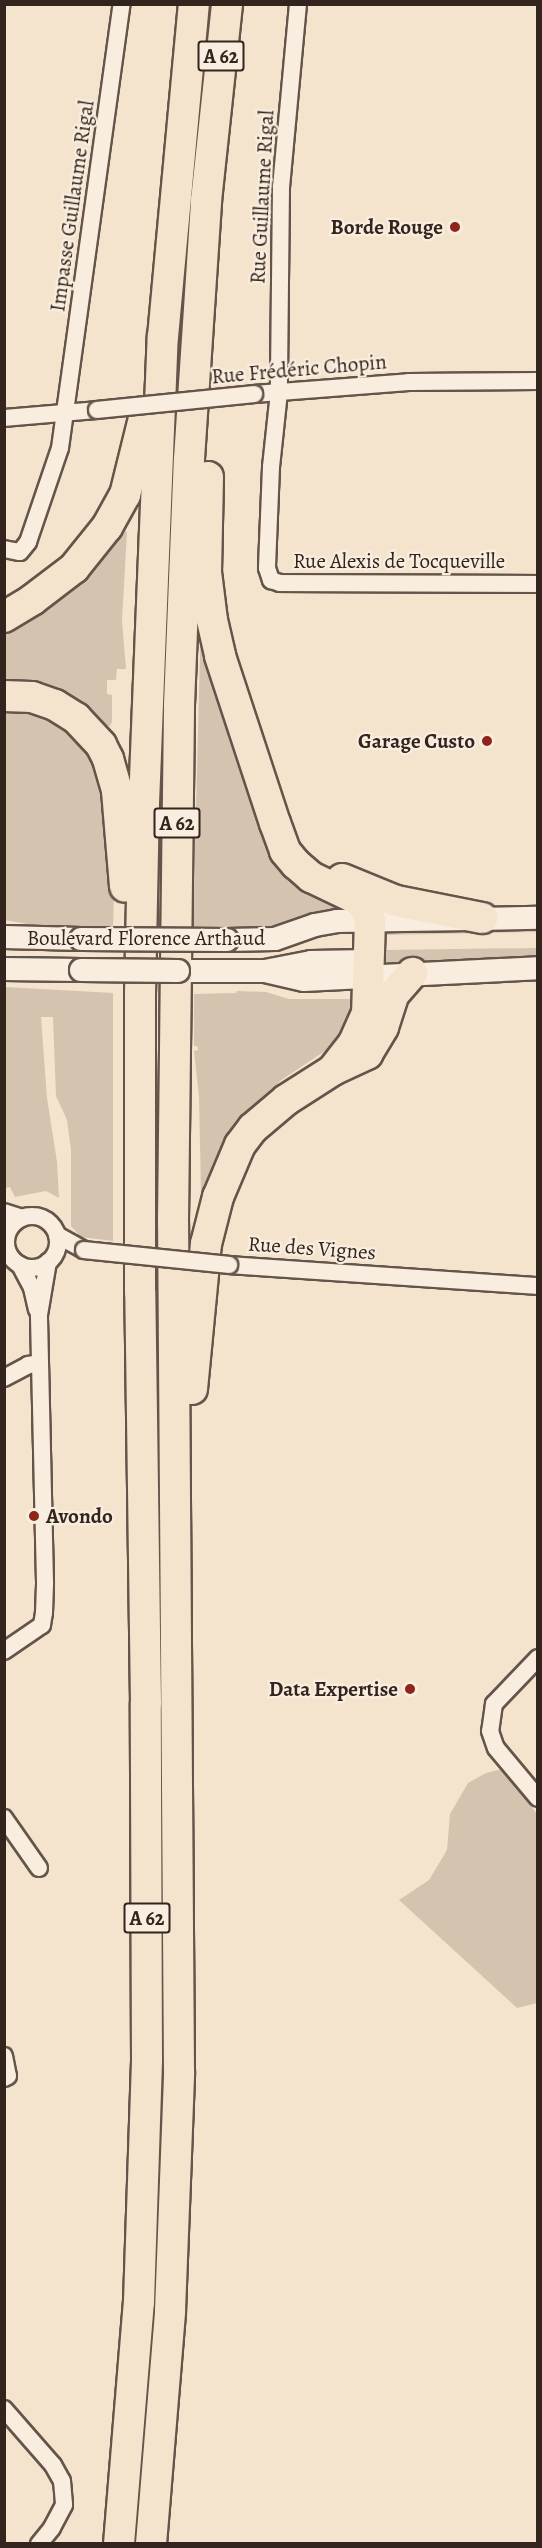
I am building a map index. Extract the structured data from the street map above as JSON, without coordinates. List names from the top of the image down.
{
  "streets": {
    "highway": ["A 62"],
    "main road": ["Boulevard Florence Arthaud"],
    "street": [
      "Rue Guillaume Rigal",
      "Impasse Guillaume Rigal",
      "Rue Frédéric Chopin",
      "Rue Alexis de Tocqueville",
      "Rue des Vignes"
    ]
  },
  "crossings": [
    ["Rue Guillaume Rigal", "Rue Frédéric Chopin"],
    ["Rue Guillaume Rigal", "Rue Alexis de Tocqueville"],
    ["Impasse Guillaume Rigal", "Rue Frédéric Chopin"],
    ["Rue Frédéric Chopin", "Rue Alexis de Tocqueville"]
  ],
  "places": [
    "Borde Rouge",
    "Garage Custo",
    "Avondo",
    "Data Expertise"
  ]
}
